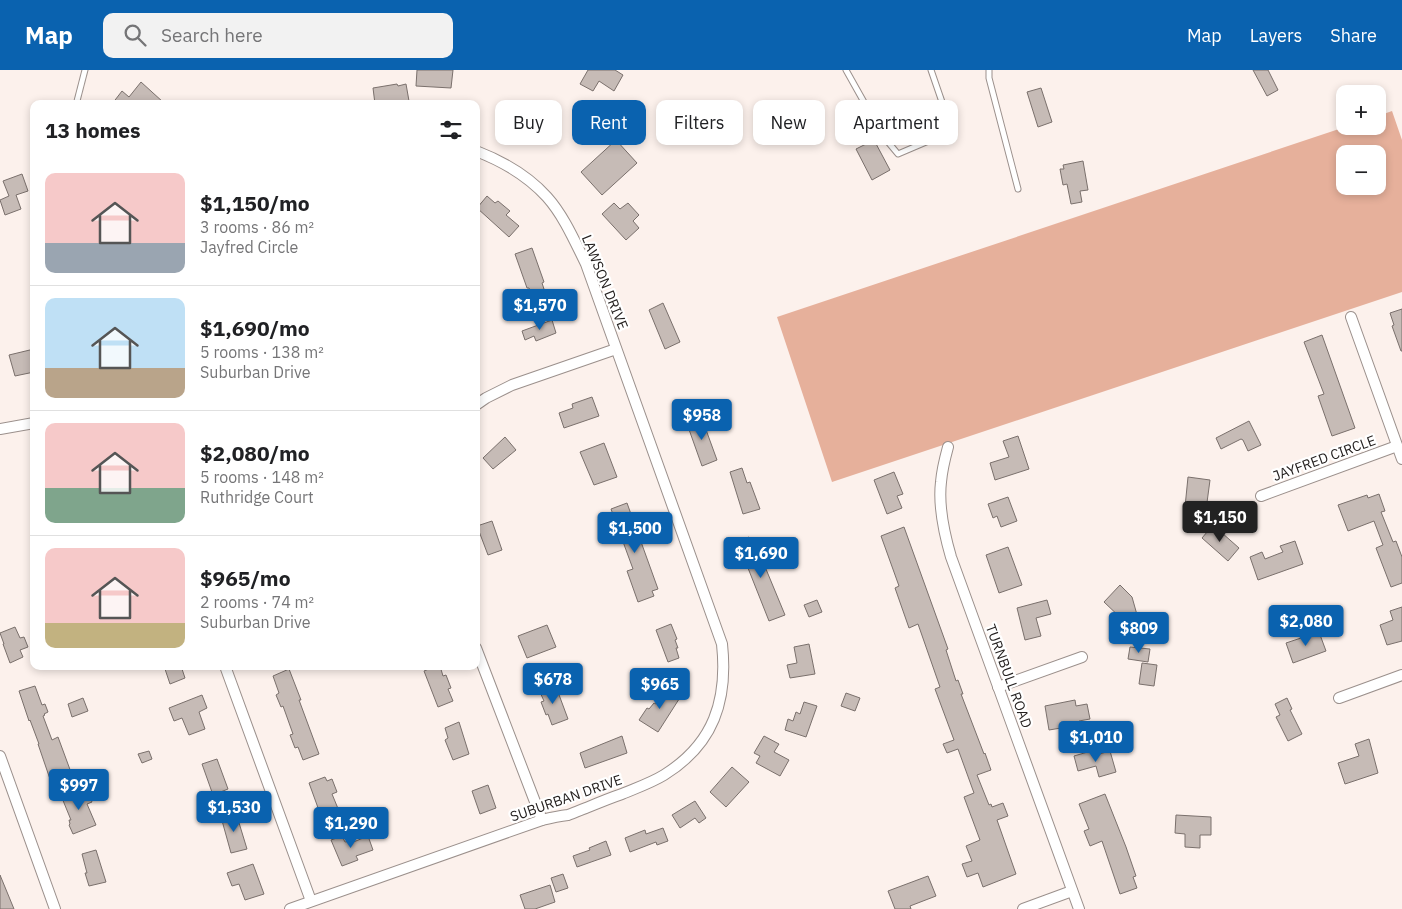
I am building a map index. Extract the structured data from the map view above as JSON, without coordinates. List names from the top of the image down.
{
  "streets": {
    "street": [
      "LAWSON DRIVE",
      "JAYFRED CIRCLE",
      "TURNBULL ROAD",
      "SUBURBAN DRIVE"
    ]
  },
  "crossings": [
    ["LAWSON DRIVE", "SUBURBAN DRIVE"]
  ],
  "page": {
    "header": "Map",
    "search": "Search here",
    "nav": ["Map", "Layers", "Share"],
    "map_buttons": ["+", "−"],
    "chip": [
      "Buy",
      "Rent",
      "Filters",
      "New",
      "Apartment"
    ],
    "heading": "13 homes",
    "list": [
      {
        "name": "$1,150/mo",
        "note": "3 rooms · 86 m² · Jayfred Circle"
      },
      {
        "name": "$1,690/mo",
        "note": "5 rooms · 138 m² · Suburban Drive"
      },
      {
        "name": "$2,080/mo",
        "note": "5 rooms · 148 m² · Ruthridge Court"
      },
      {
        "name": "$965/mo",
        "note": "2 rooms · 74 m² · Suburban Drive"
      }
    ],
    "price": [
      "$1,570",
      "$958",
      "$1,150",
      "$1,500",
      "$1,690",
      "$2,080",
      "$809",
      "$678",
      "$965",
      "$1,010",
      "$997",
      "$1,530",
      "$1,290"
    ]
  }
}
